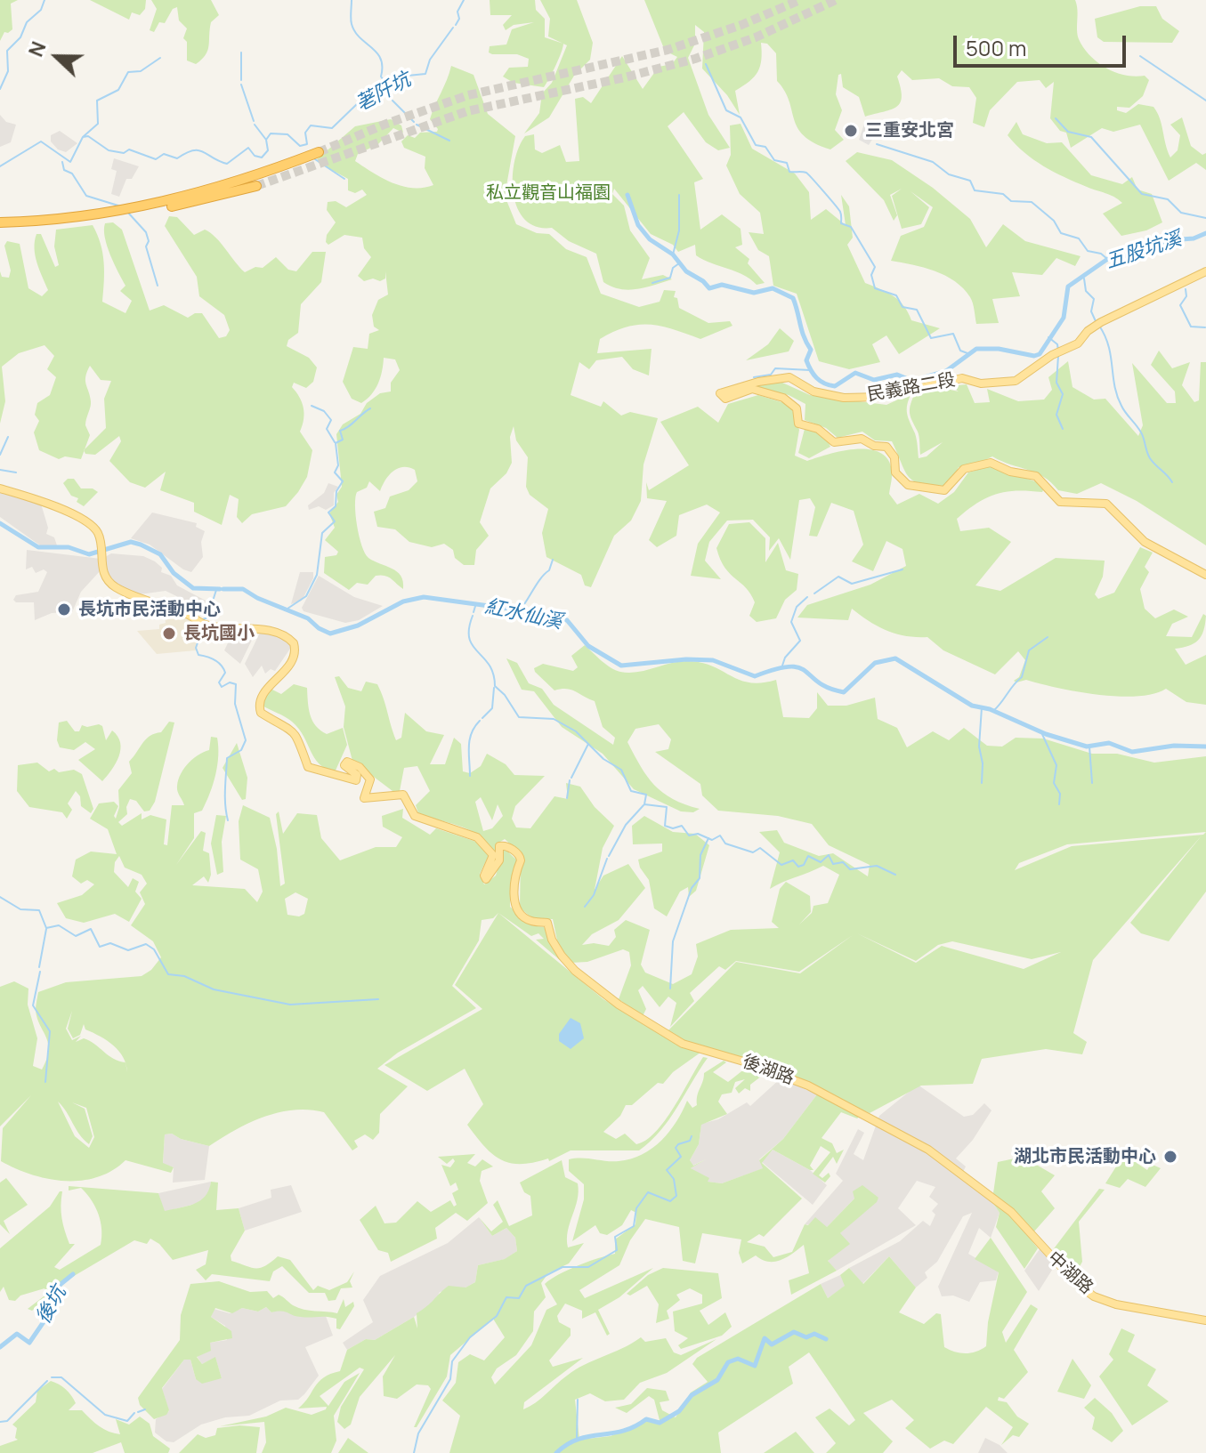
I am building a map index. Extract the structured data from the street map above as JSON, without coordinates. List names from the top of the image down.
{
  "streets": {
    "main road": ["民義路二段", "後湖路", "中湖路"]
  },
  "crossings": [
    ["後湖路", "中湖路"]
  ],
  "water": [
    "荖阡坑",
    "五股坑溪",
    "紅水仙溪",
    "後坑"
  ],
  "parks": ["私立觀音山福園"],
  "places": [
    "三重安北宮",
    "長坑市民活動中心",
    "長坑國小",
    "湖北市民活動中心"
  ],
  "scale_bar": "500 m",
  "north": "left"
}
